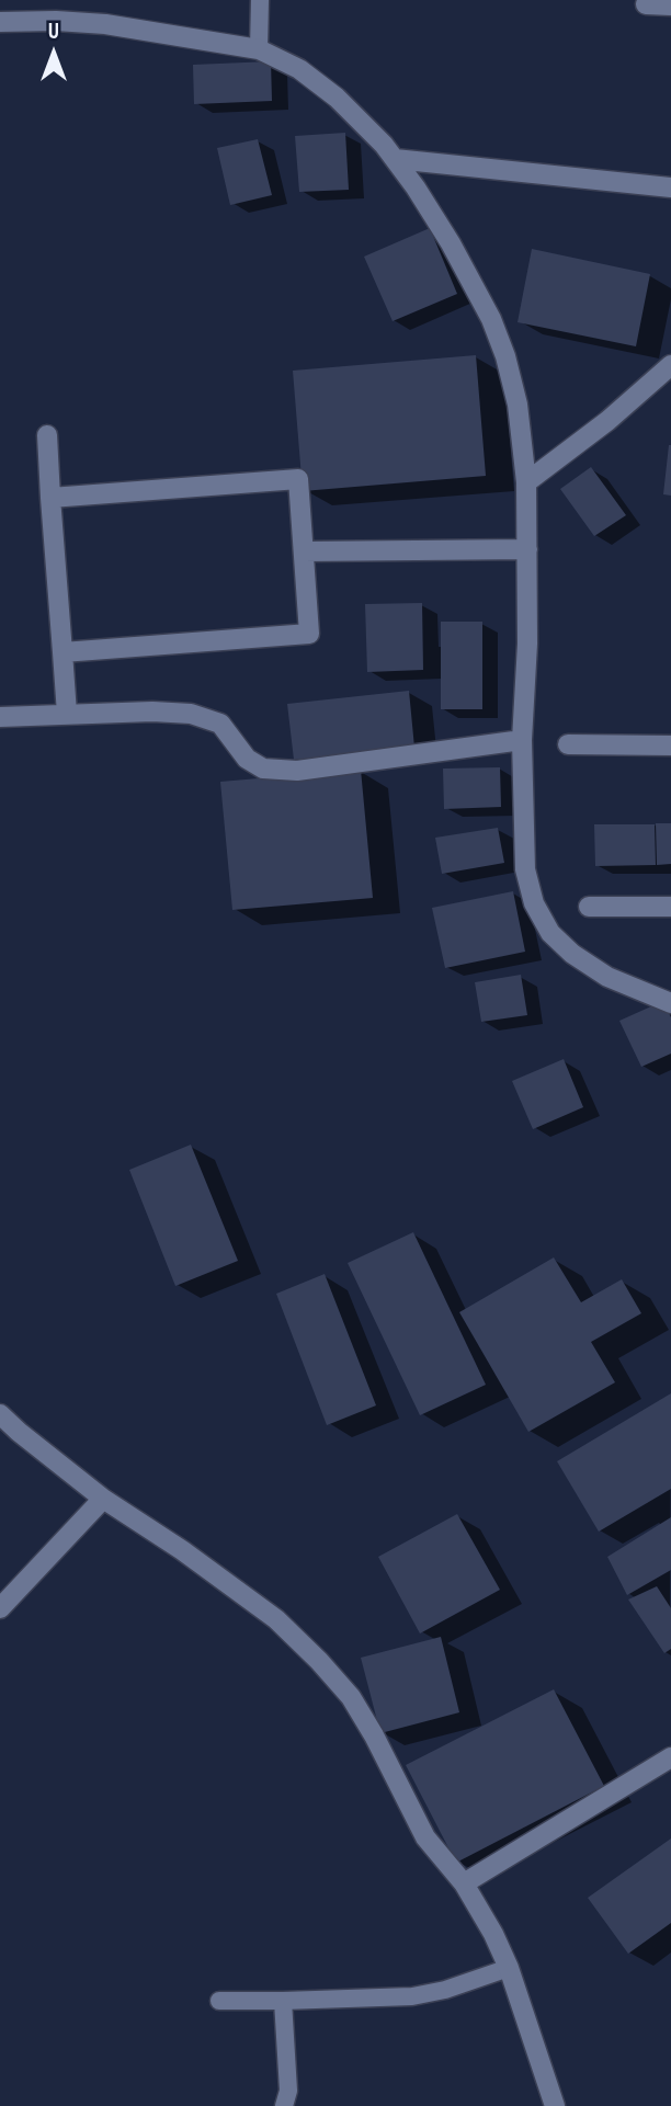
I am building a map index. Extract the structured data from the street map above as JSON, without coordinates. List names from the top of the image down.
{
  "north": "top"
}
